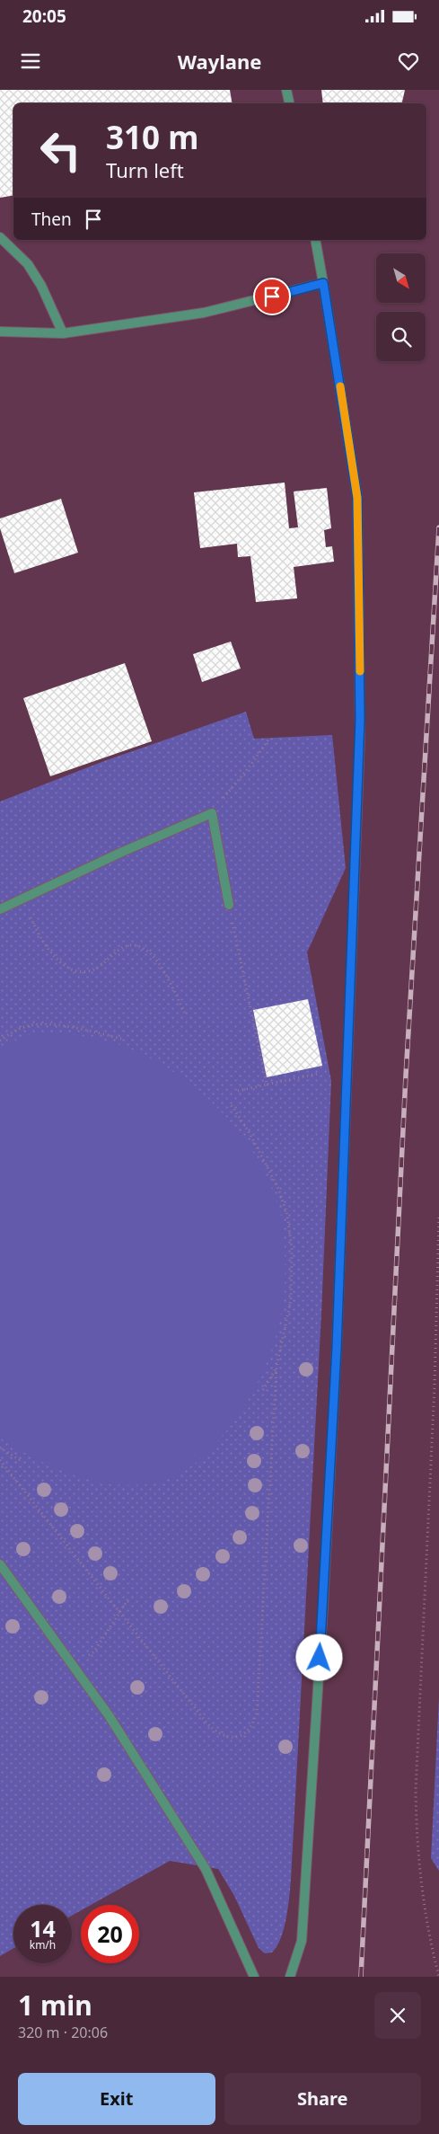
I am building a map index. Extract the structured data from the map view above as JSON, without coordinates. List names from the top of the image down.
{
  "north": "bottom right",
  "page": {
    "status": "20:05",
    "header": "Waylane",
    "turn": ["310 m", "Turn left"],
    "then": "Then",
    "speed": "14 km/h",
    "limit": "20",
    "heading": ["1 min", "320 m · 20:06"],
    "buttons": ["Exit", "Share"]
  }
}
